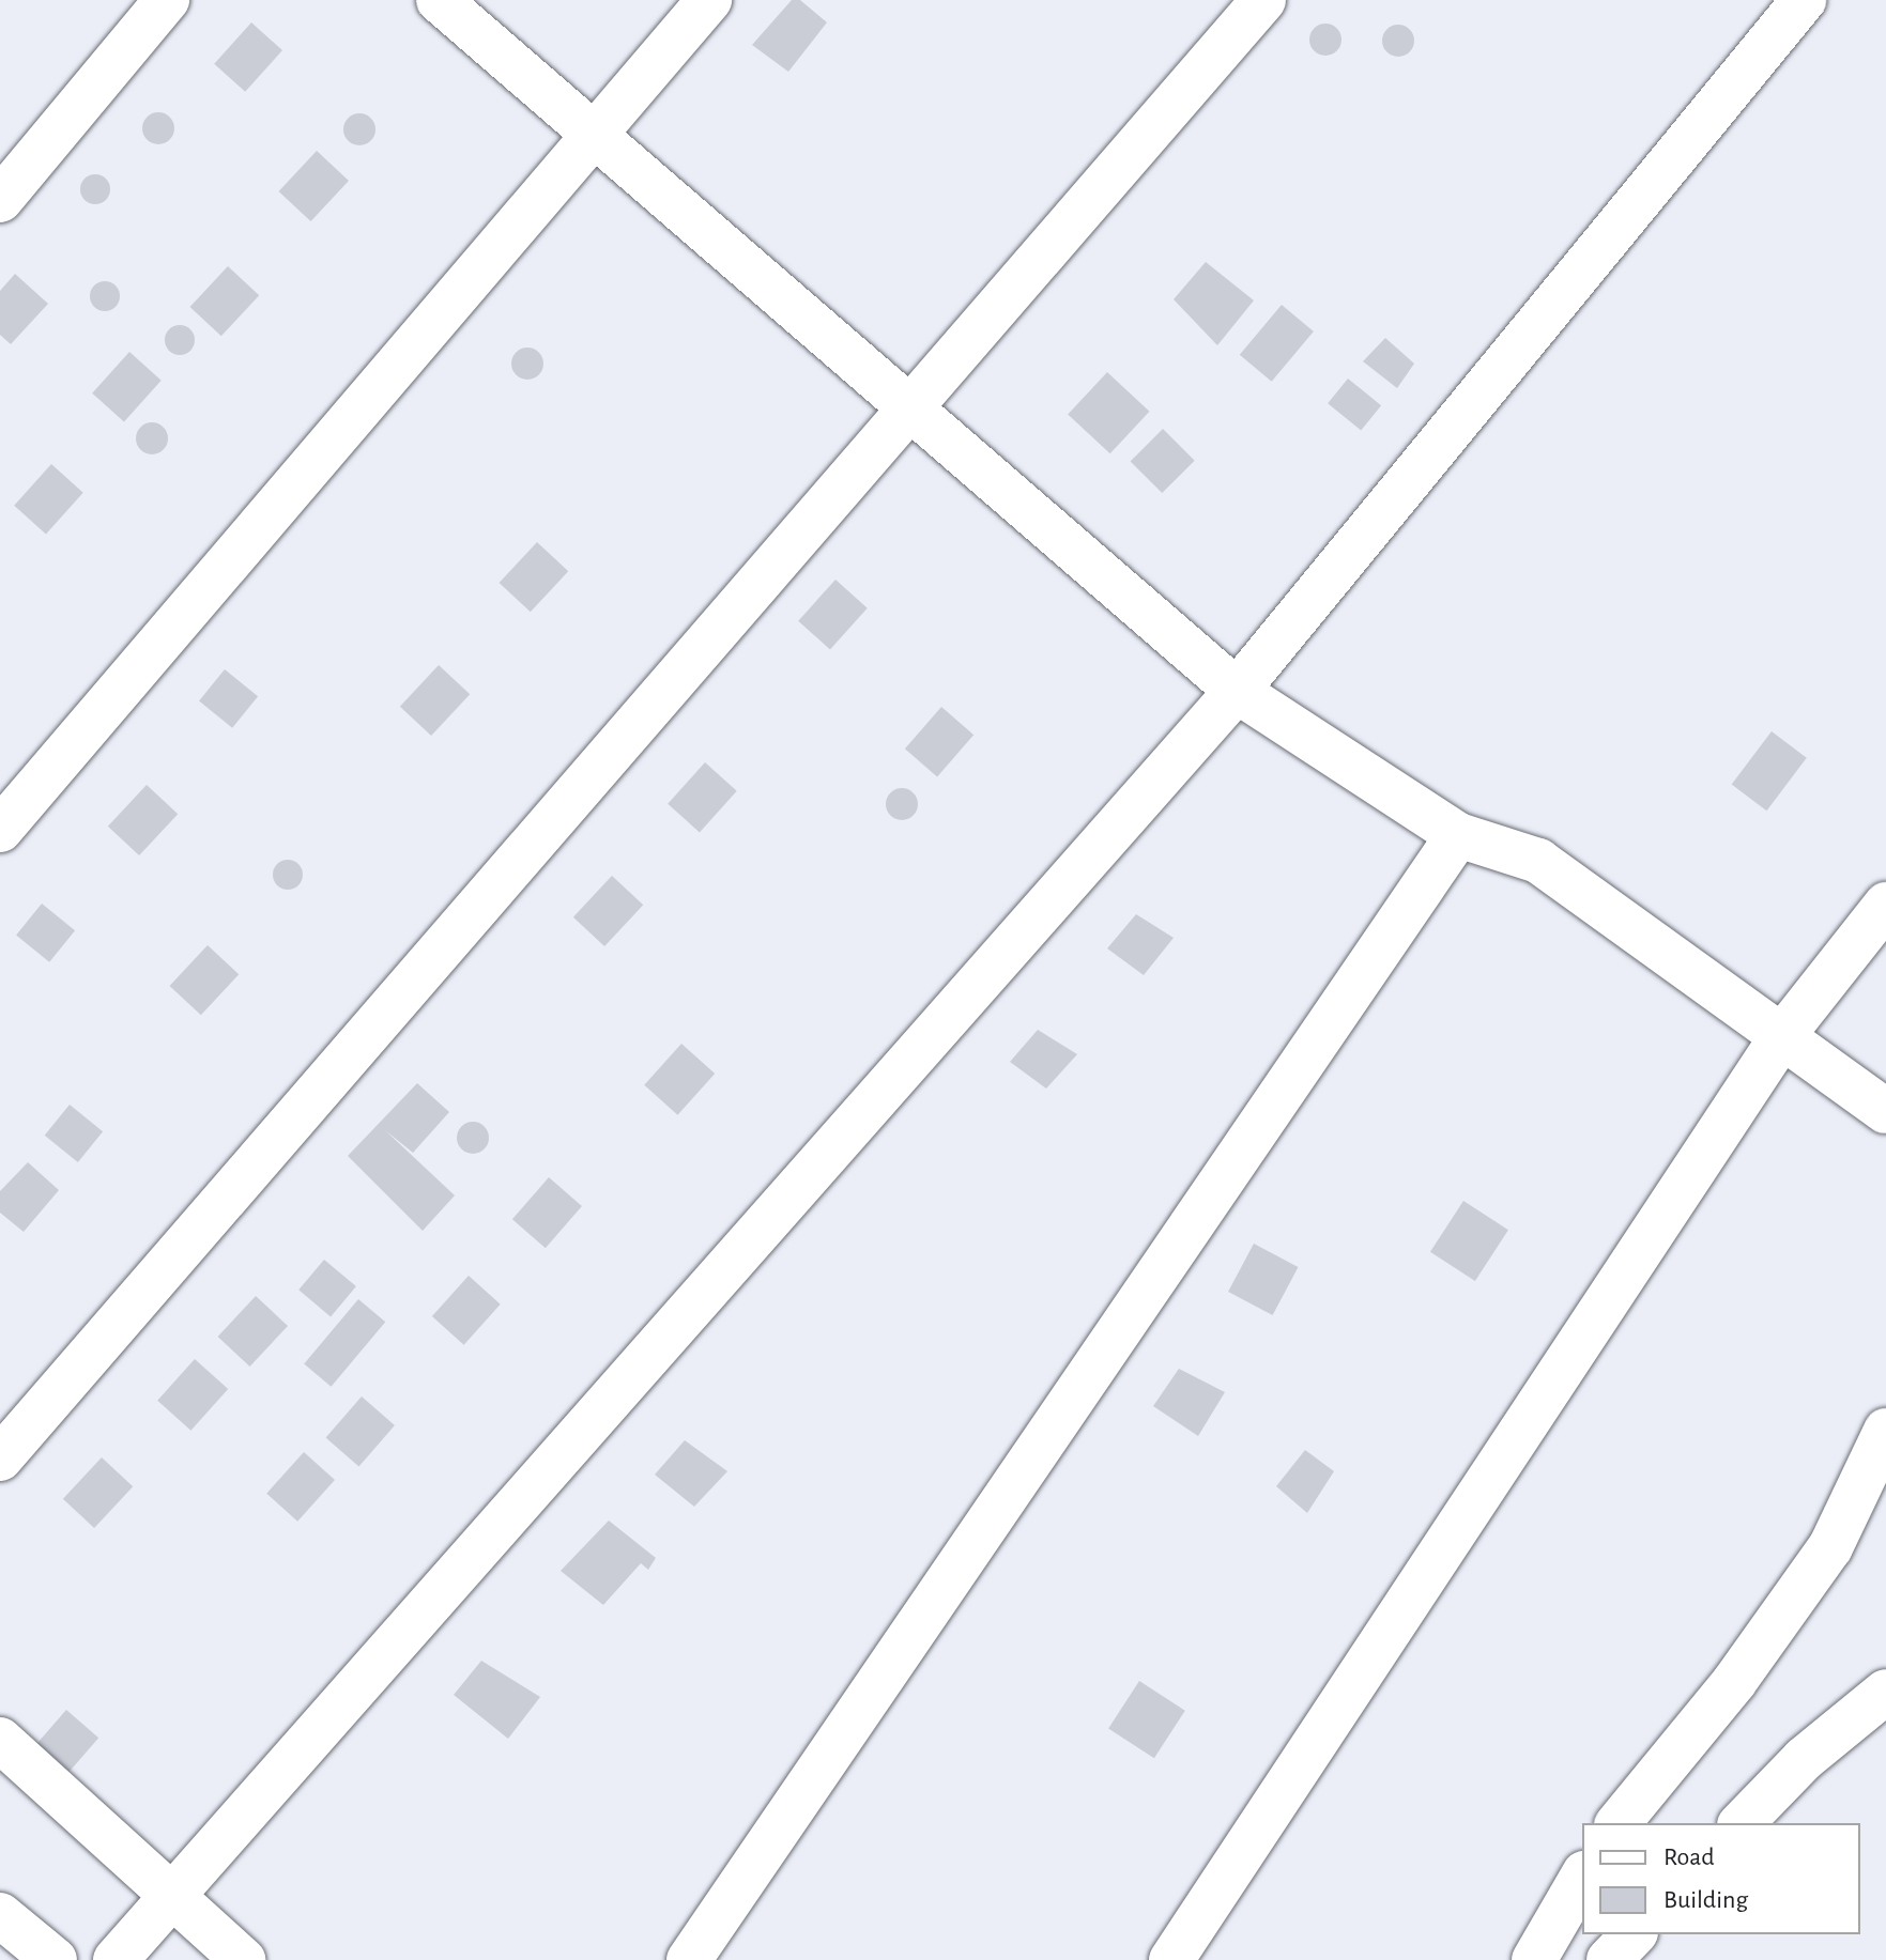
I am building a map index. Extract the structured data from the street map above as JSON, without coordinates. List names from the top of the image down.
{
  "legend": ["Road", "Building"]
}
